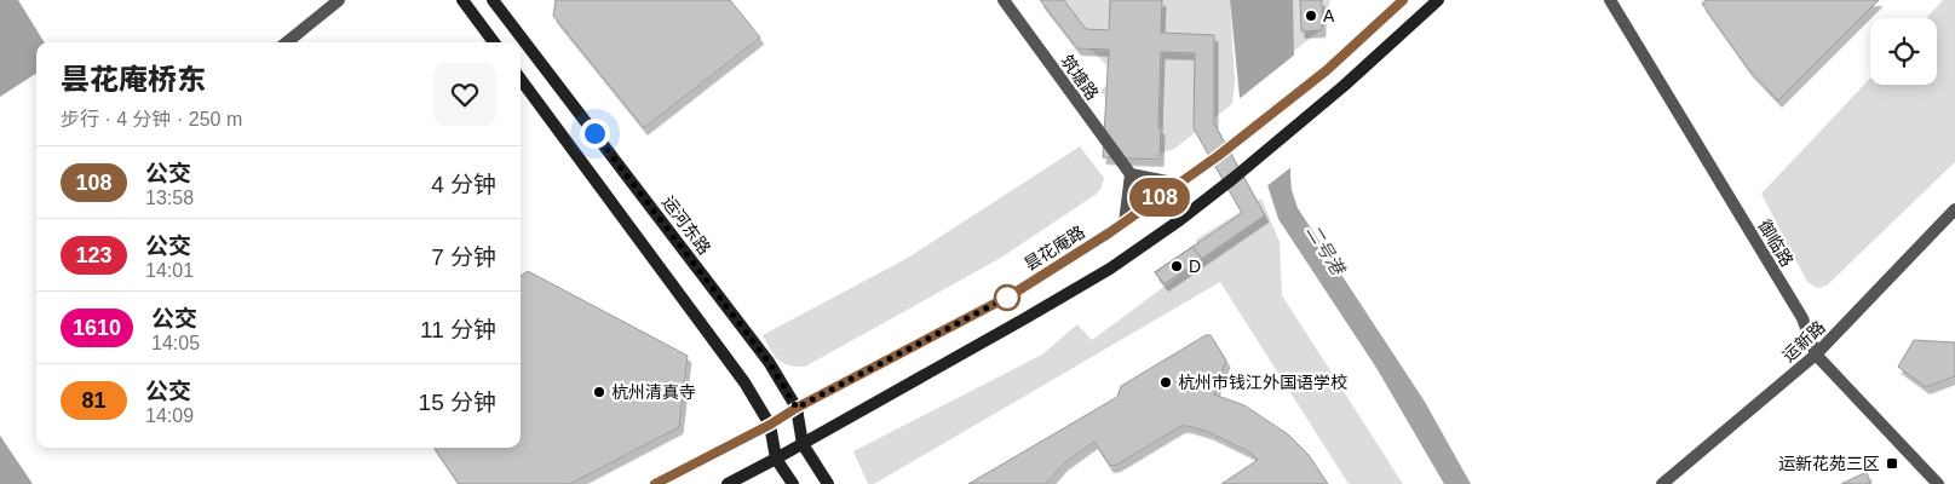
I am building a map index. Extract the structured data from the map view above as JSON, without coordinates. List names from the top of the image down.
{
  "streets": {
    "main road": ["运河东路", "昙花庵路"],
    "street": ["筑塘路", "御临路", "运新路"]
  },
  "crossings": [
    ["运河东路", "昙花庵路"],
    ["御临路", "运新路"]
  ],
  "water": ["二号港"],
  "places": {
    "other": [
      "A",
      "D",
      "杭州市钱江外国语学校",
      "杭州清真寺"
    ],
    "transit": ["运新花苑三区"]
  },
  "lines": ["bus line 108"],
  "page": {
    "on_map": "108",
    "heading": ["昙花庵桥东", "步行 · 4 分钟 · 250 m"],
    "list": [
      {
        "mark": "108",
        "name": "公交",
        "note": "13:58",
        "value": "4 分钟"
      },
      {
        "mark": "123",
        "name": "公交",
        "note": "14:01",
        "value": "7 分钟"
      },
      {
        "mark": "1610",
        "name": "公交",
        "note": "14:05",
        "value": "11 分钟"
      },
      {
        "mark": "81",
        "name": "公交",
        "note": "14:09",
        "value": "15 分钟"
      }
    ]
  }
}
